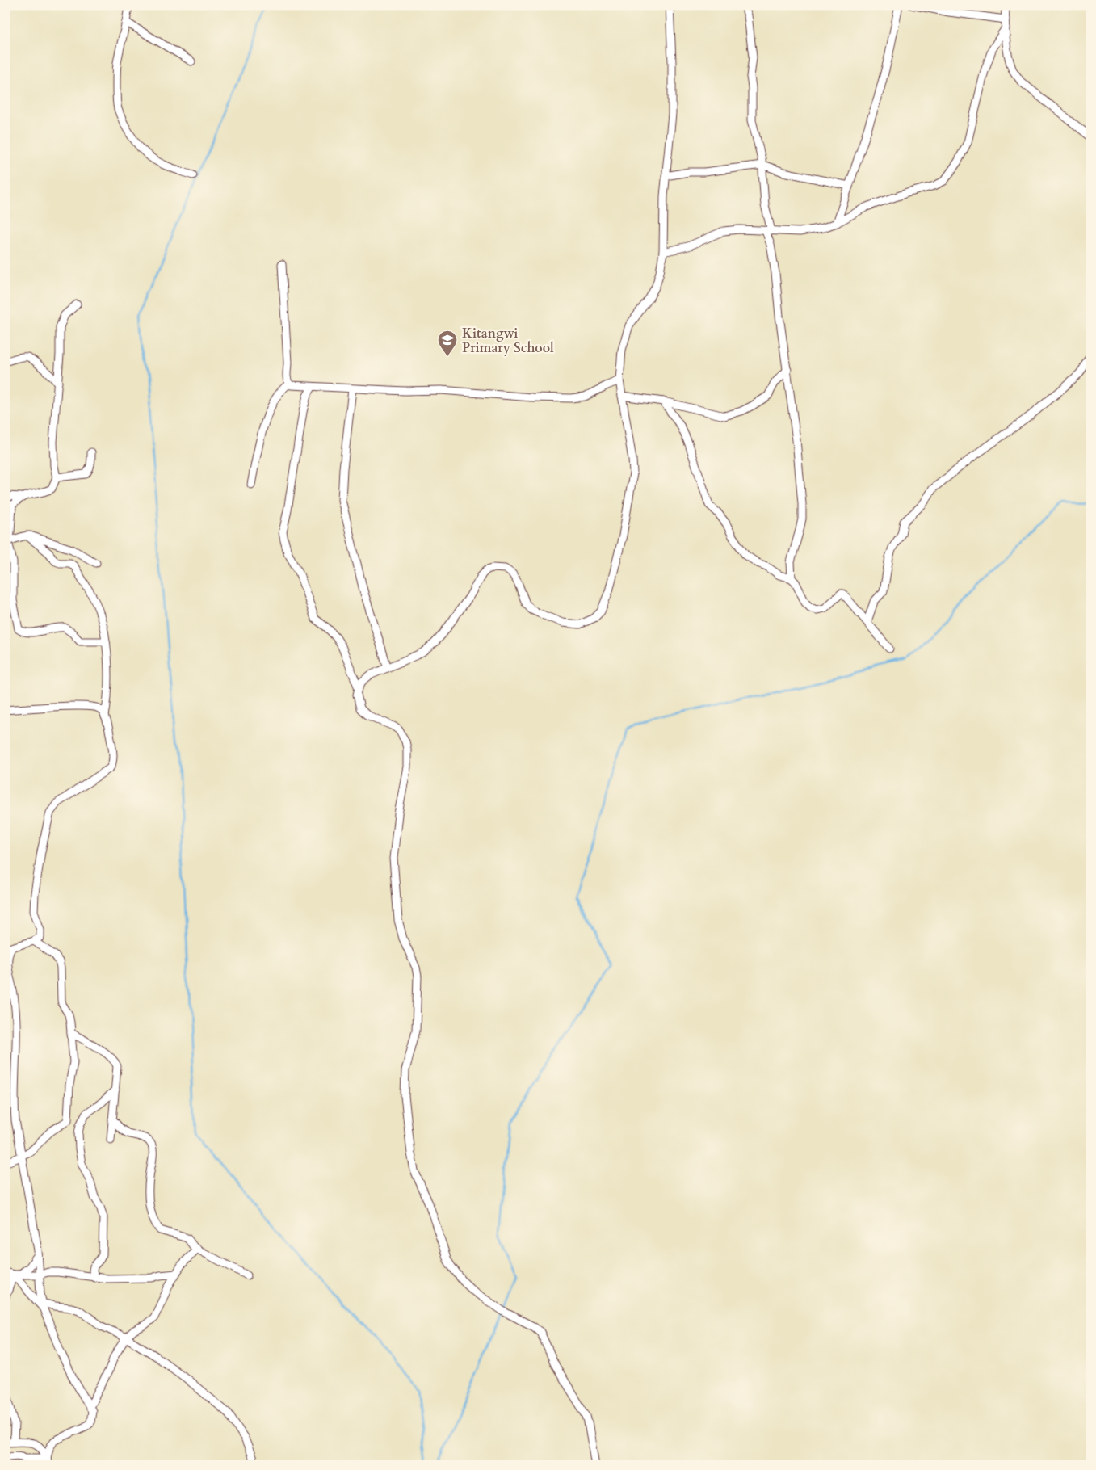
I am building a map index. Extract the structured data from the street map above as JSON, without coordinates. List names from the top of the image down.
{
  "places": {
    "school or university": ["Kitangwi Primary School"]
  }
}
